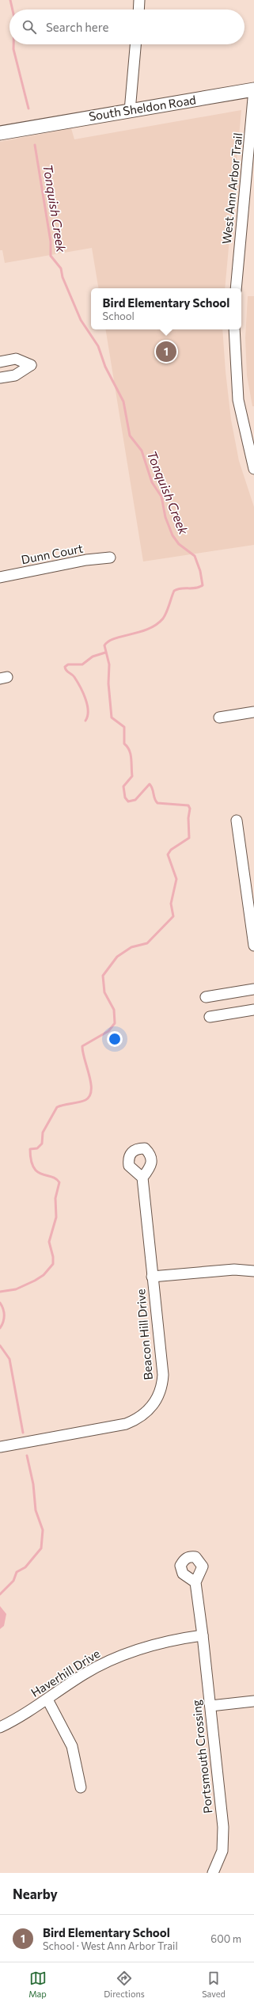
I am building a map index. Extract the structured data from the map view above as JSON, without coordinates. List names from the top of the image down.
{
  "streets": {
    "main road": ["South Sheldon Road"],
    "street": [
      "West Ann Arbor Trail",
      "Dunn Court",
      "Beacon Hill Drive",
      "Haverhill Drive",
      "Portsmouth Crossing"
    ]
  },
  "crossings": [
    ["South Sheldon Road", "West Ann Arbor Trail"],
    ["Haverhill Drive", "Portsmouth Crossing"]
  ],
  "water": ["Tonquish Creek"],
  "page": {
    "search": "Search here",
    "popup": ["Bird Elementary School", "School"],
    "pins": "1",
    "heading": "Nearby",
    "list": [
      {
        "mark": "1",
        "name": "Bird Elementary School",
        "note": "School · West Ann Arbor Trail",
        "value": "600 m"
      }
    ],
    "nav": ["Map", "Directions", "Saved"]
  }
}
